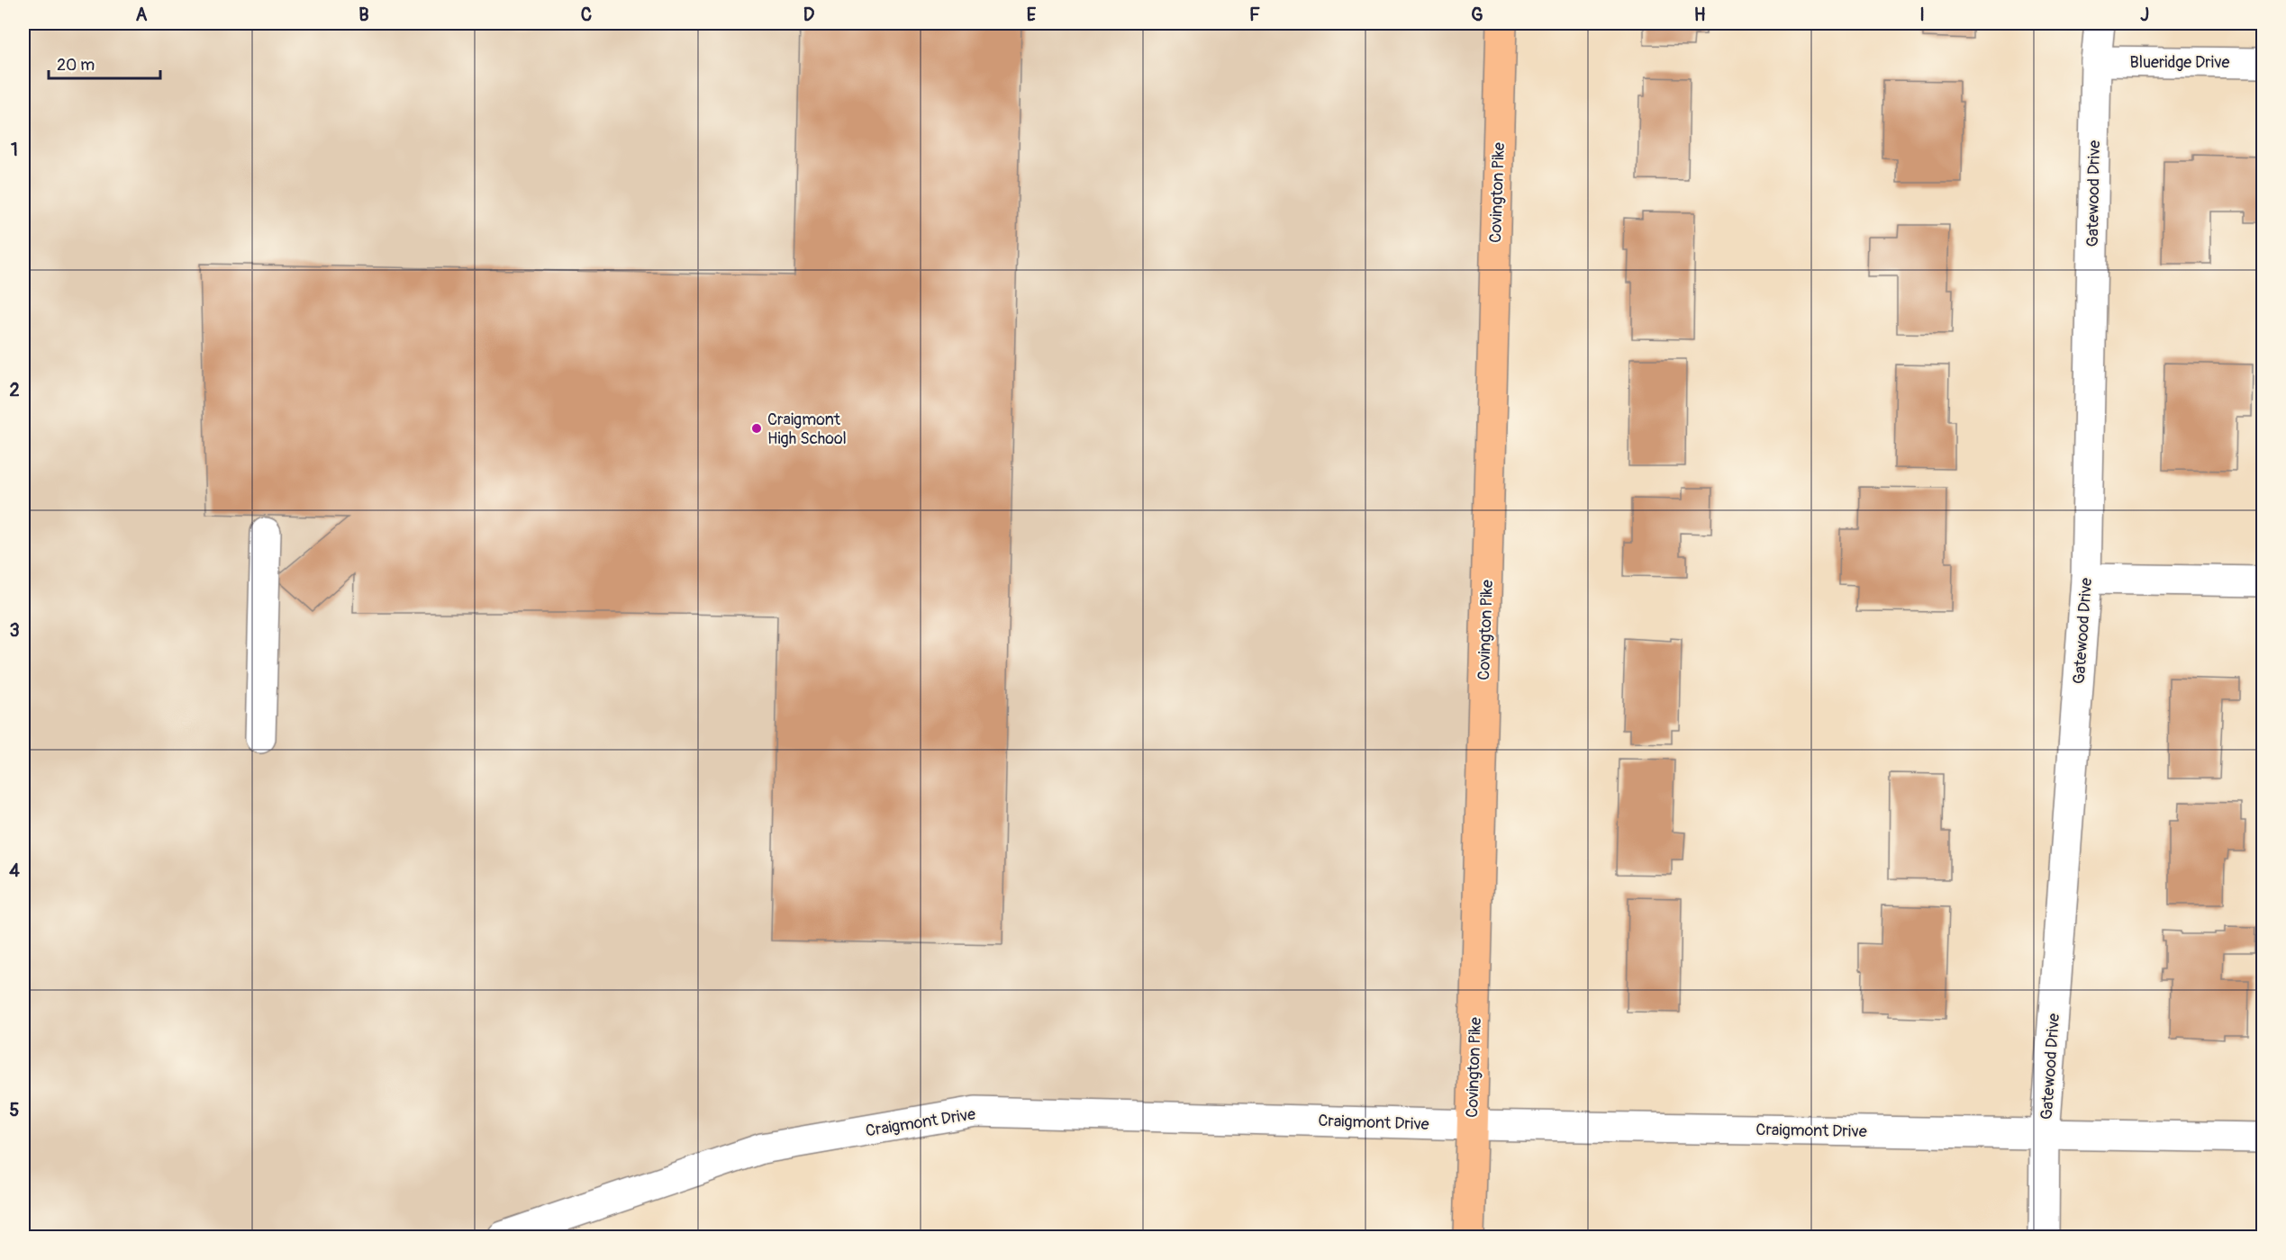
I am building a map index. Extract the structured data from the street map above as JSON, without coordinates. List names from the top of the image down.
{
  "streets": {
    "main road": ["Covington Pike"],
    "street": ["Blueridge Drive", "Gatewood Drive", "Craigmont Drive"]
  },
  "crossings": [
    ["Blueridge Drive", "Gatewood Drive"],
    ["Covington Pike", "Craigmont Drive"],
    ["Gatewood Drive", "Craigmont Drive"]
  ],
  "places": ["Craigmont High School"],
  "scale_bar": "20 m",
  "grid": {
    "columns": [
      "A",
      "B",
      "C",
      "D",
      "E",
      "F",
      "G",
      "H",
      "I",
      "J"
    ],
    "rows": [
      "1",
      "2",
      "3",
      "4",
      "5"
    ]
  }
}
